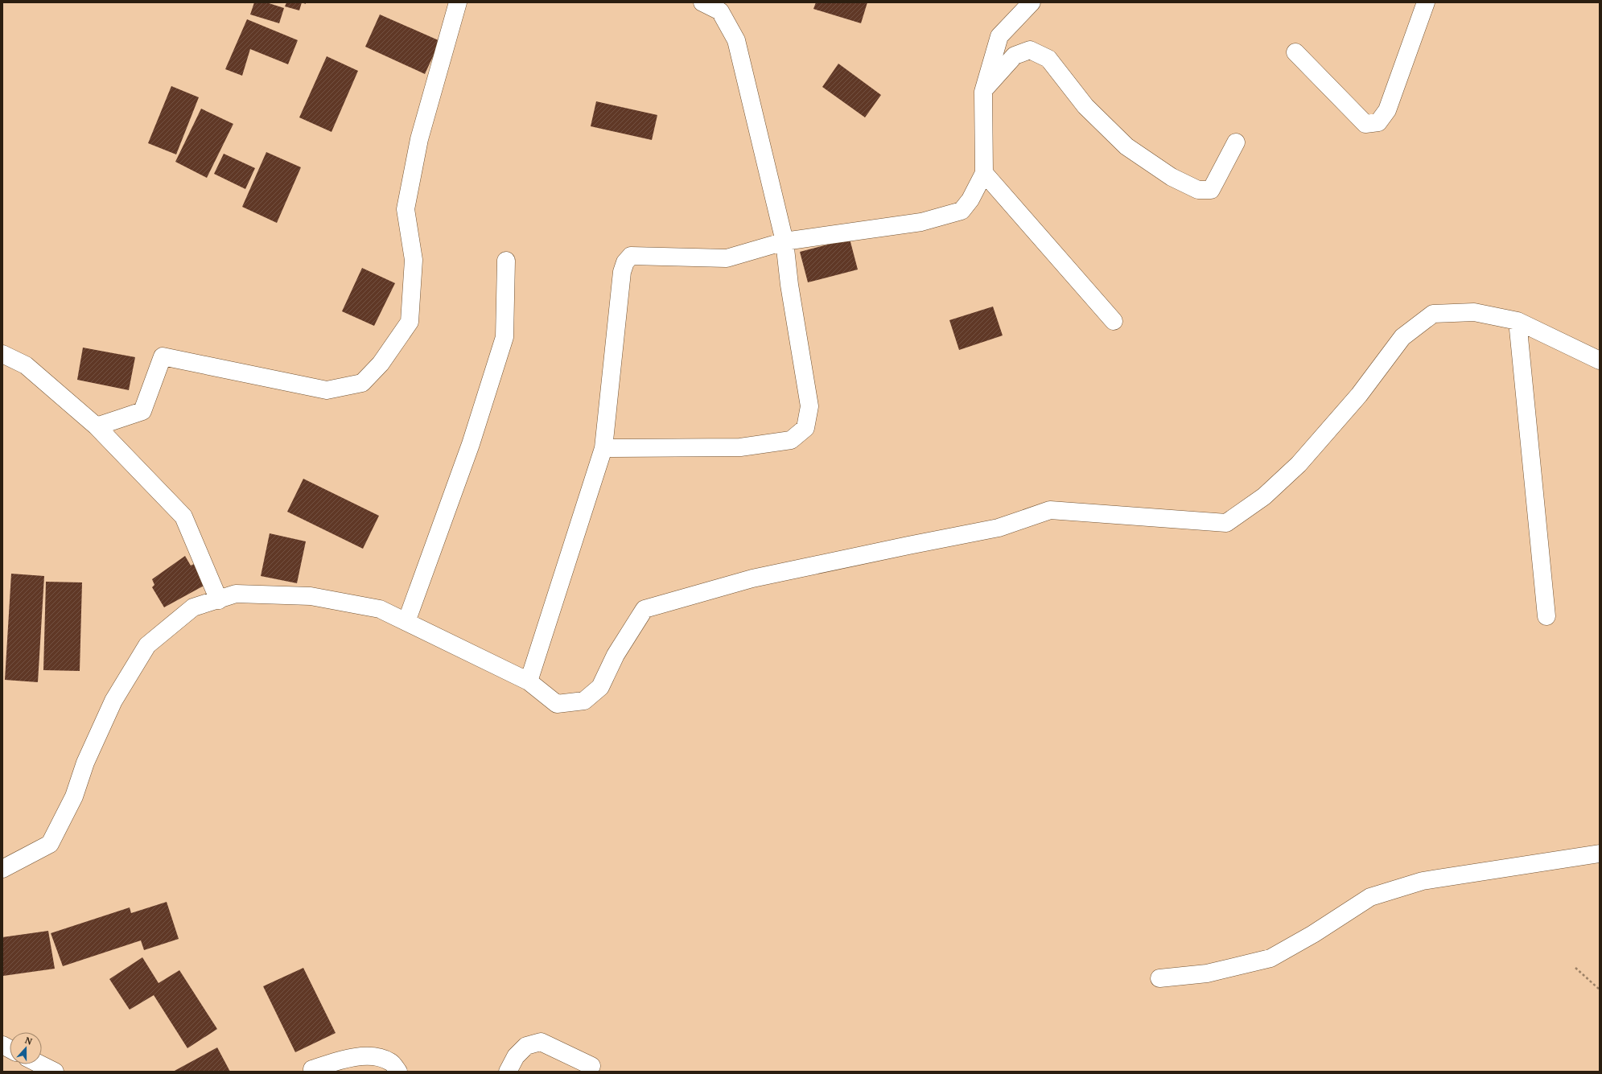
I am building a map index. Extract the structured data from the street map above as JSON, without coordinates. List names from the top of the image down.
{
  "north": "top"
}
